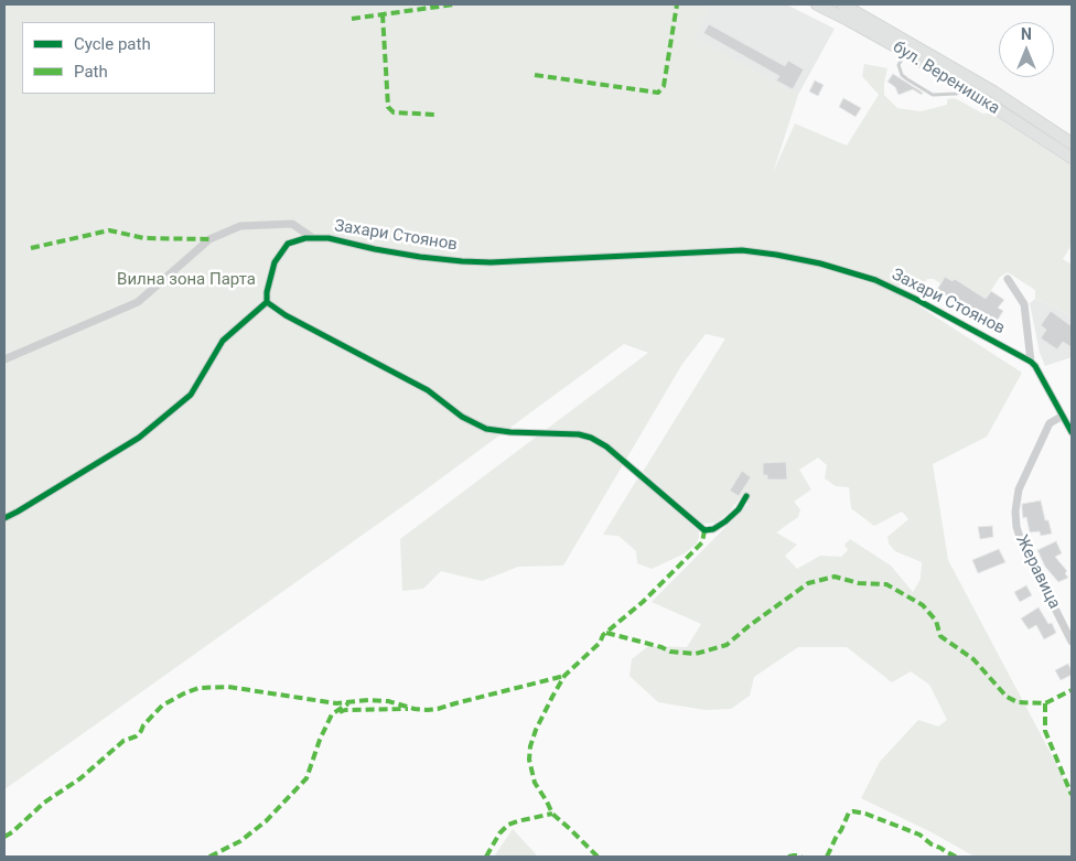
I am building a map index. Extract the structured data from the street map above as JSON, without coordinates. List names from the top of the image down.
{
  "streets": {
    "main road": ["бул. Веренишка"],
    "street": ["Захари Стоянов", "Жеравица"]
  },
  "crossings": [
    ["Захари Стоянов", "Жеравица"]
  ],
  "parks": ["Вилна зона Парта"],
  "legend": ["Cycle path", "Path"],
  "north": "top"
}
